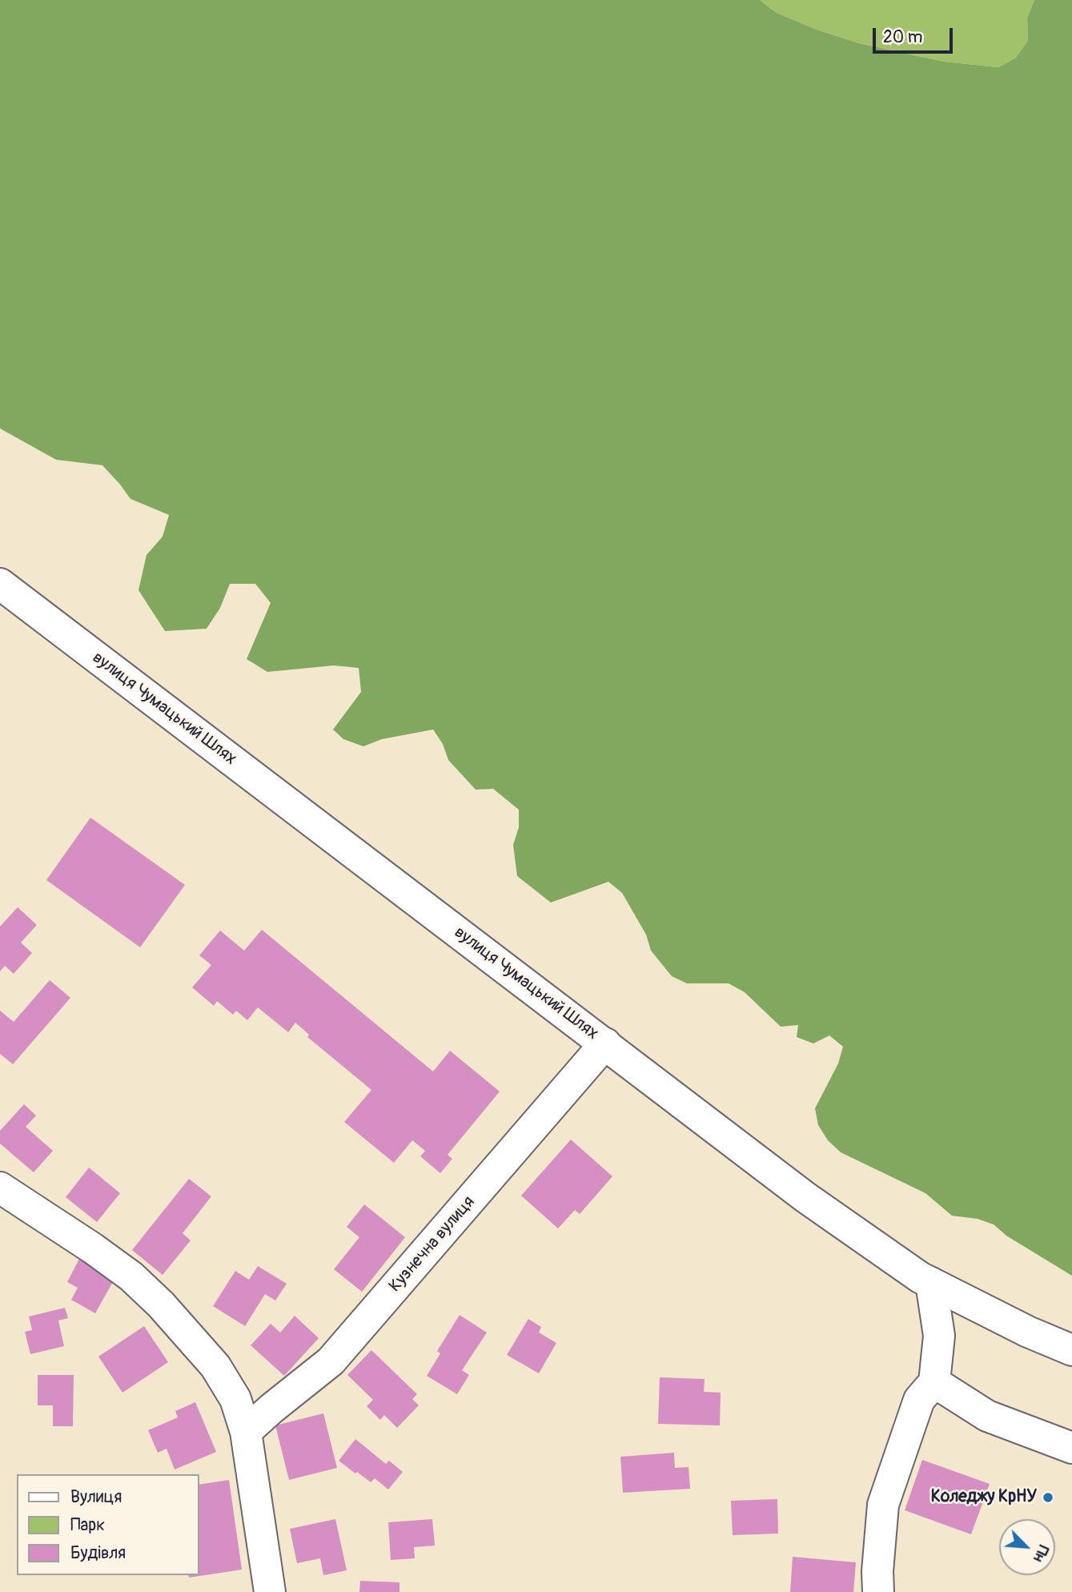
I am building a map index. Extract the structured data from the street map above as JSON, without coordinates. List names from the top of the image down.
{
  "streets": {
    "main road": ["вулиця Чумацький Шлях", "Кузнечна вулиця"]
  },
  "crossings": [
    ["вулиця Чумацький Шлях", "Кузнечна вулиця"]
  ],
  "places": ["Коледжу КрНУ"],
  "legend": ["Вулиця", "Парк", "Будівля"],
  "scale_bar": "20 m",
  "north": "bottom right"
}
